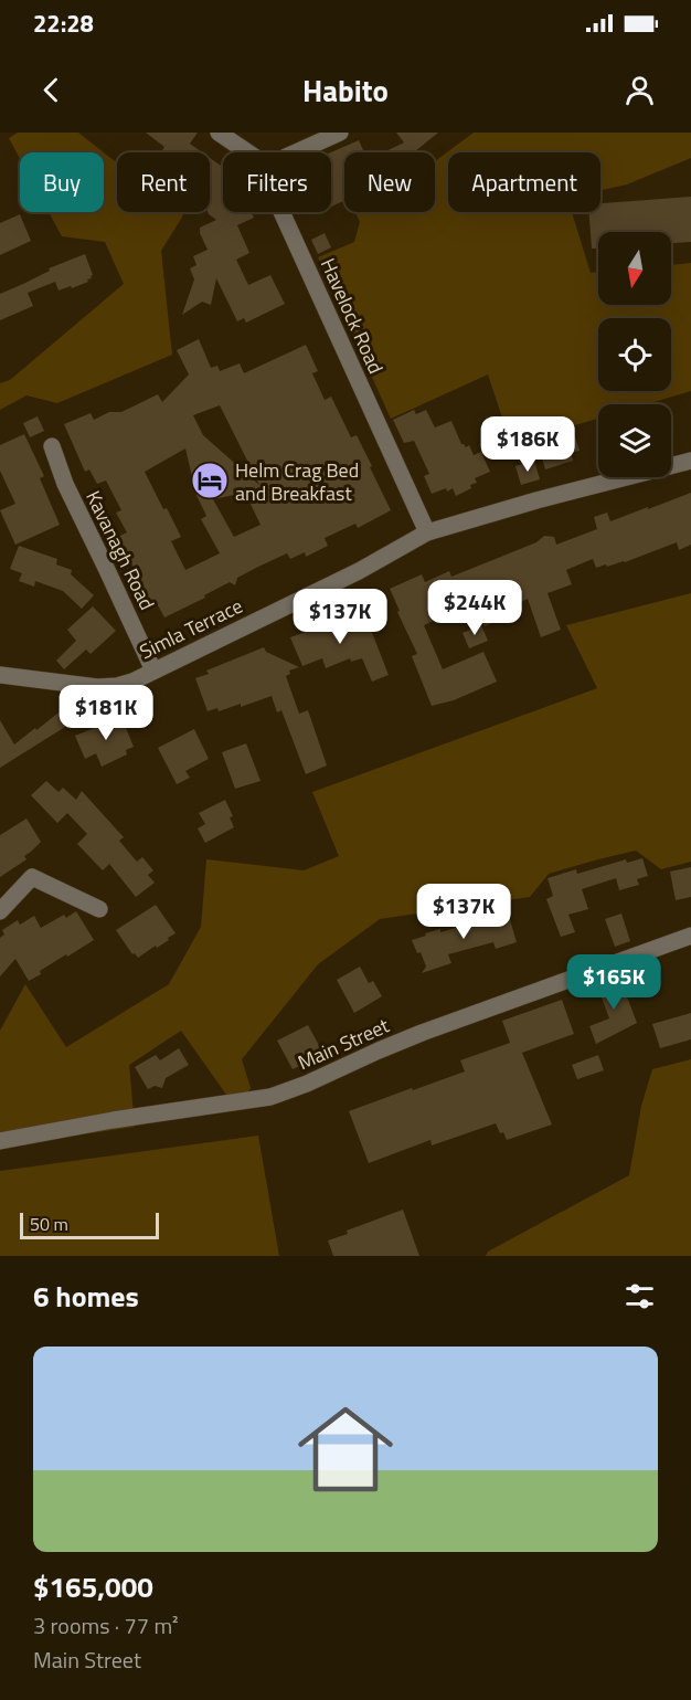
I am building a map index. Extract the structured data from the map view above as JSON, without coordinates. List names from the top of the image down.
{
  "streets": {
    "street": [
      "Havelock Road",
      "Kavanagh Road",
      "Simla Terrace",
      "Main Street"
    ]
  },
  "crossings": [
    ["Havelock Road", "Simla Terrace"],
    ["Kavanagh Road", "Simla Terrace"]
  ],
  "places": {
    "hotel": ["Helm Crag Bed and Breakfast"]
  },
  "scale_bar": "50 m",
  "north": "bottom",
  "page": {
    "status": "22:28",
    "header": "Habito",
    "chip": [
      "Buy",
      "Rent",
      "Filters",
      "New",
      "Apartment"
    ],
    "price": [
      "$186K",
      "$244K",
      "$137K",
      "$181K",
      "$137K",
      "$165K"
    ],
    "scale": "50 m",
    "heading": "6 homes",
    "list": [
      {
        "name": "$165,000",
        "note": "3 rooms · 77 m² · Main Street"
      }
    ]
  }
}
